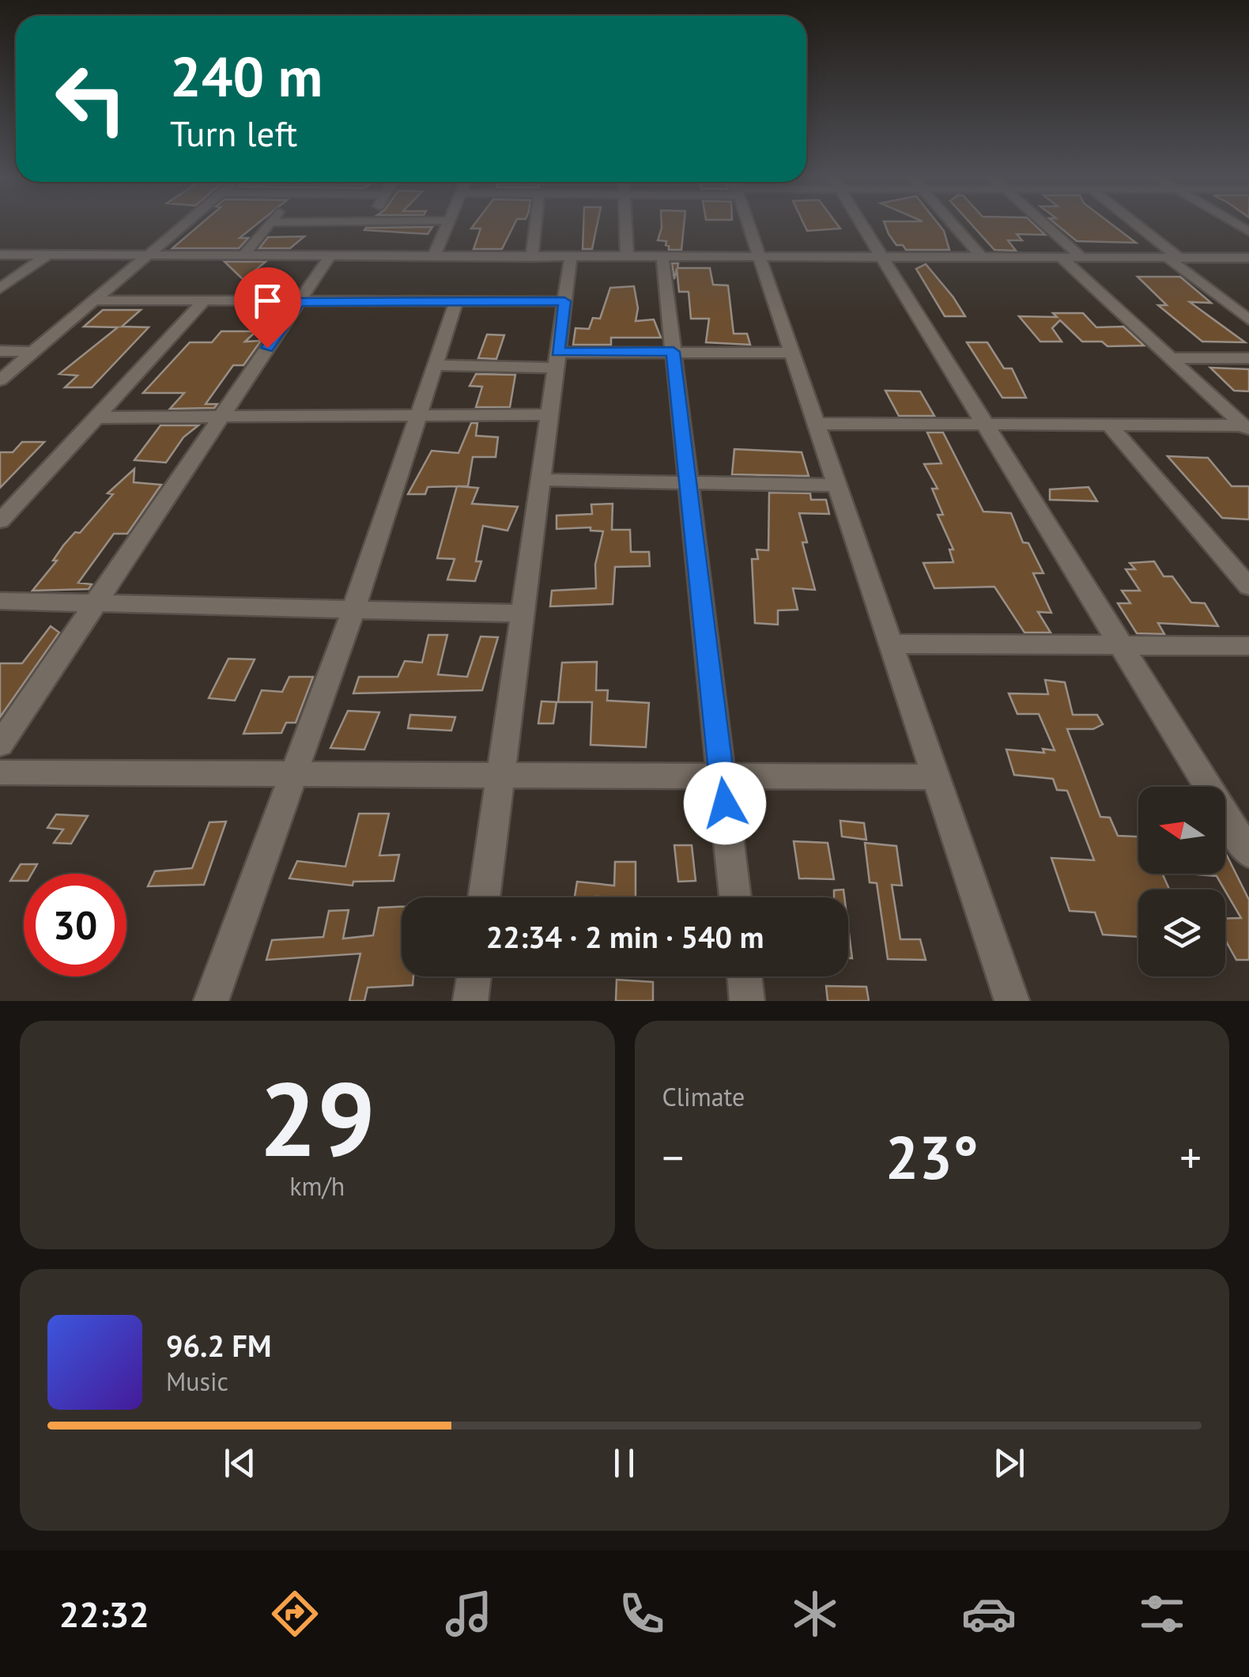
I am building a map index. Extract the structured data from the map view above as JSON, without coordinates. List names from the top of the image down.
{
  "north": "left",
  "page": {
    "turn": ["240 m", "Turn left"],
    "limit": "30",
    "trip": "22:34 · 2 min · 540 m",
    "tile": [
      ["29", "km/h"],
      "Climate"
    ],
    "heat": ["−", "23°", "+"],
    "song": ["96.2 FM", "Music"],
    "tabs": "22:32"
  }
}
